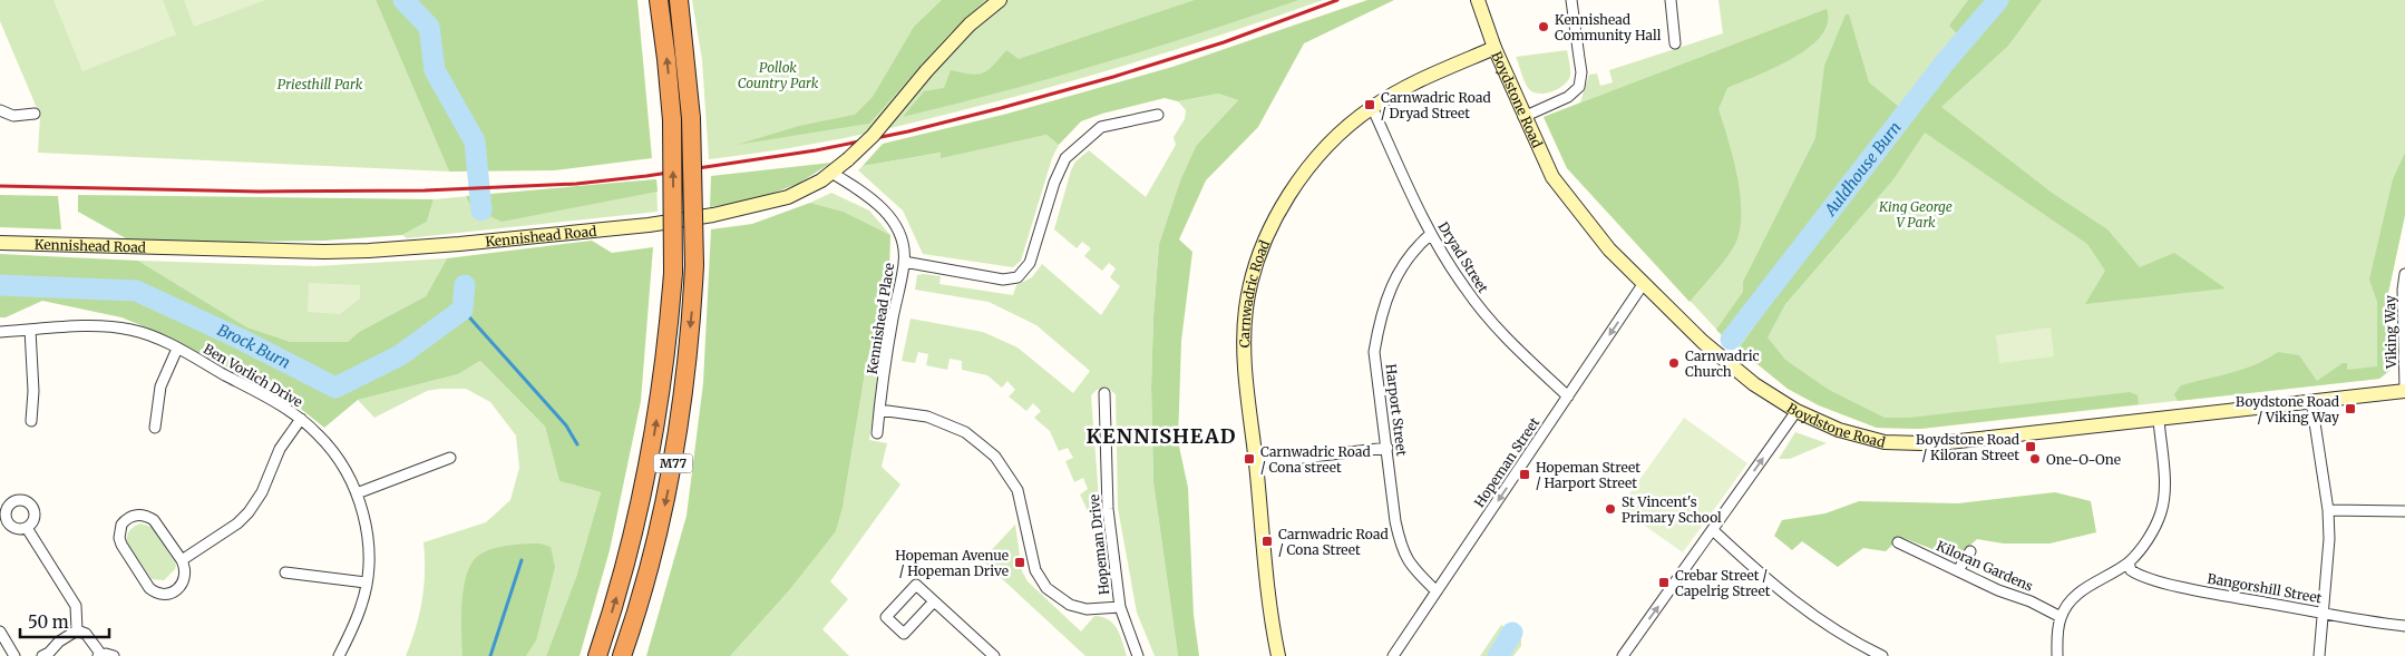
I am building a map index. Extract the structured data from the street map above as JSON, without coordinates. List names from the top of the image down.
{
  "streets": {
    "highway": ["M77"],
    "street": [
      "Boydstone Road",
      "Kennishead Road",
      "Dryad Street",
      "Carnwadric Road",
      "Kennishead Place",
      "Viking Way",
      "Ben Vorlich Drive",
      "Harport Street",
      "Hopeman Street",
      "Hopeman Drive",
      "Kiloran Gardens",
      "Bangorshill Street"
    ]
  },
  "crossings": [
    ["Boydstone Road", "Carnwadric Road"],
    ["Boydstone Road", "Viking Way"],
    ["Boydstone Road", "Hopeman Street"],
    ["Kennishead Road", "Kennishead Place"],
    ["Dryad Street", "Carnwadric Road"],
    ["Dryad Street", "Harport Street"],
    ["Dryad Street", "Hopeman Street"],
    ["Harport Street", "Hopeman Street"]
  ],
  "one_way": ["Hopeman Street"],
  "districts": ["KENNISHEAD"],
  "water": ["Auldhouse Burn", "Brock Burn"],
  "parks": ["Pollok Country Park", "Priesthill Park", "King George V Park"],
  "places": {
    "other": [
      "Kennishead Community Hall",
      "Carnwadric Church",
      "One-O-One",
      "St Vincent's Primary School"
    ],
    "transit": [
      "Carnwadric Road / Dryad Street",
      "Boydstone Road / Viking Way",
      "Boydstone Road / Kiloran Street",
      "Carnwadric Road / Cona street",
      "Hopeman Street / Harport Street",
      "Carnwadric Road / Cona Street",
      "Hopeman Avenue / Hopeman Drive",
      "Crebar Street / Capelrig Street"
    ]
  },
  "scale_bar": "50 m"
}
